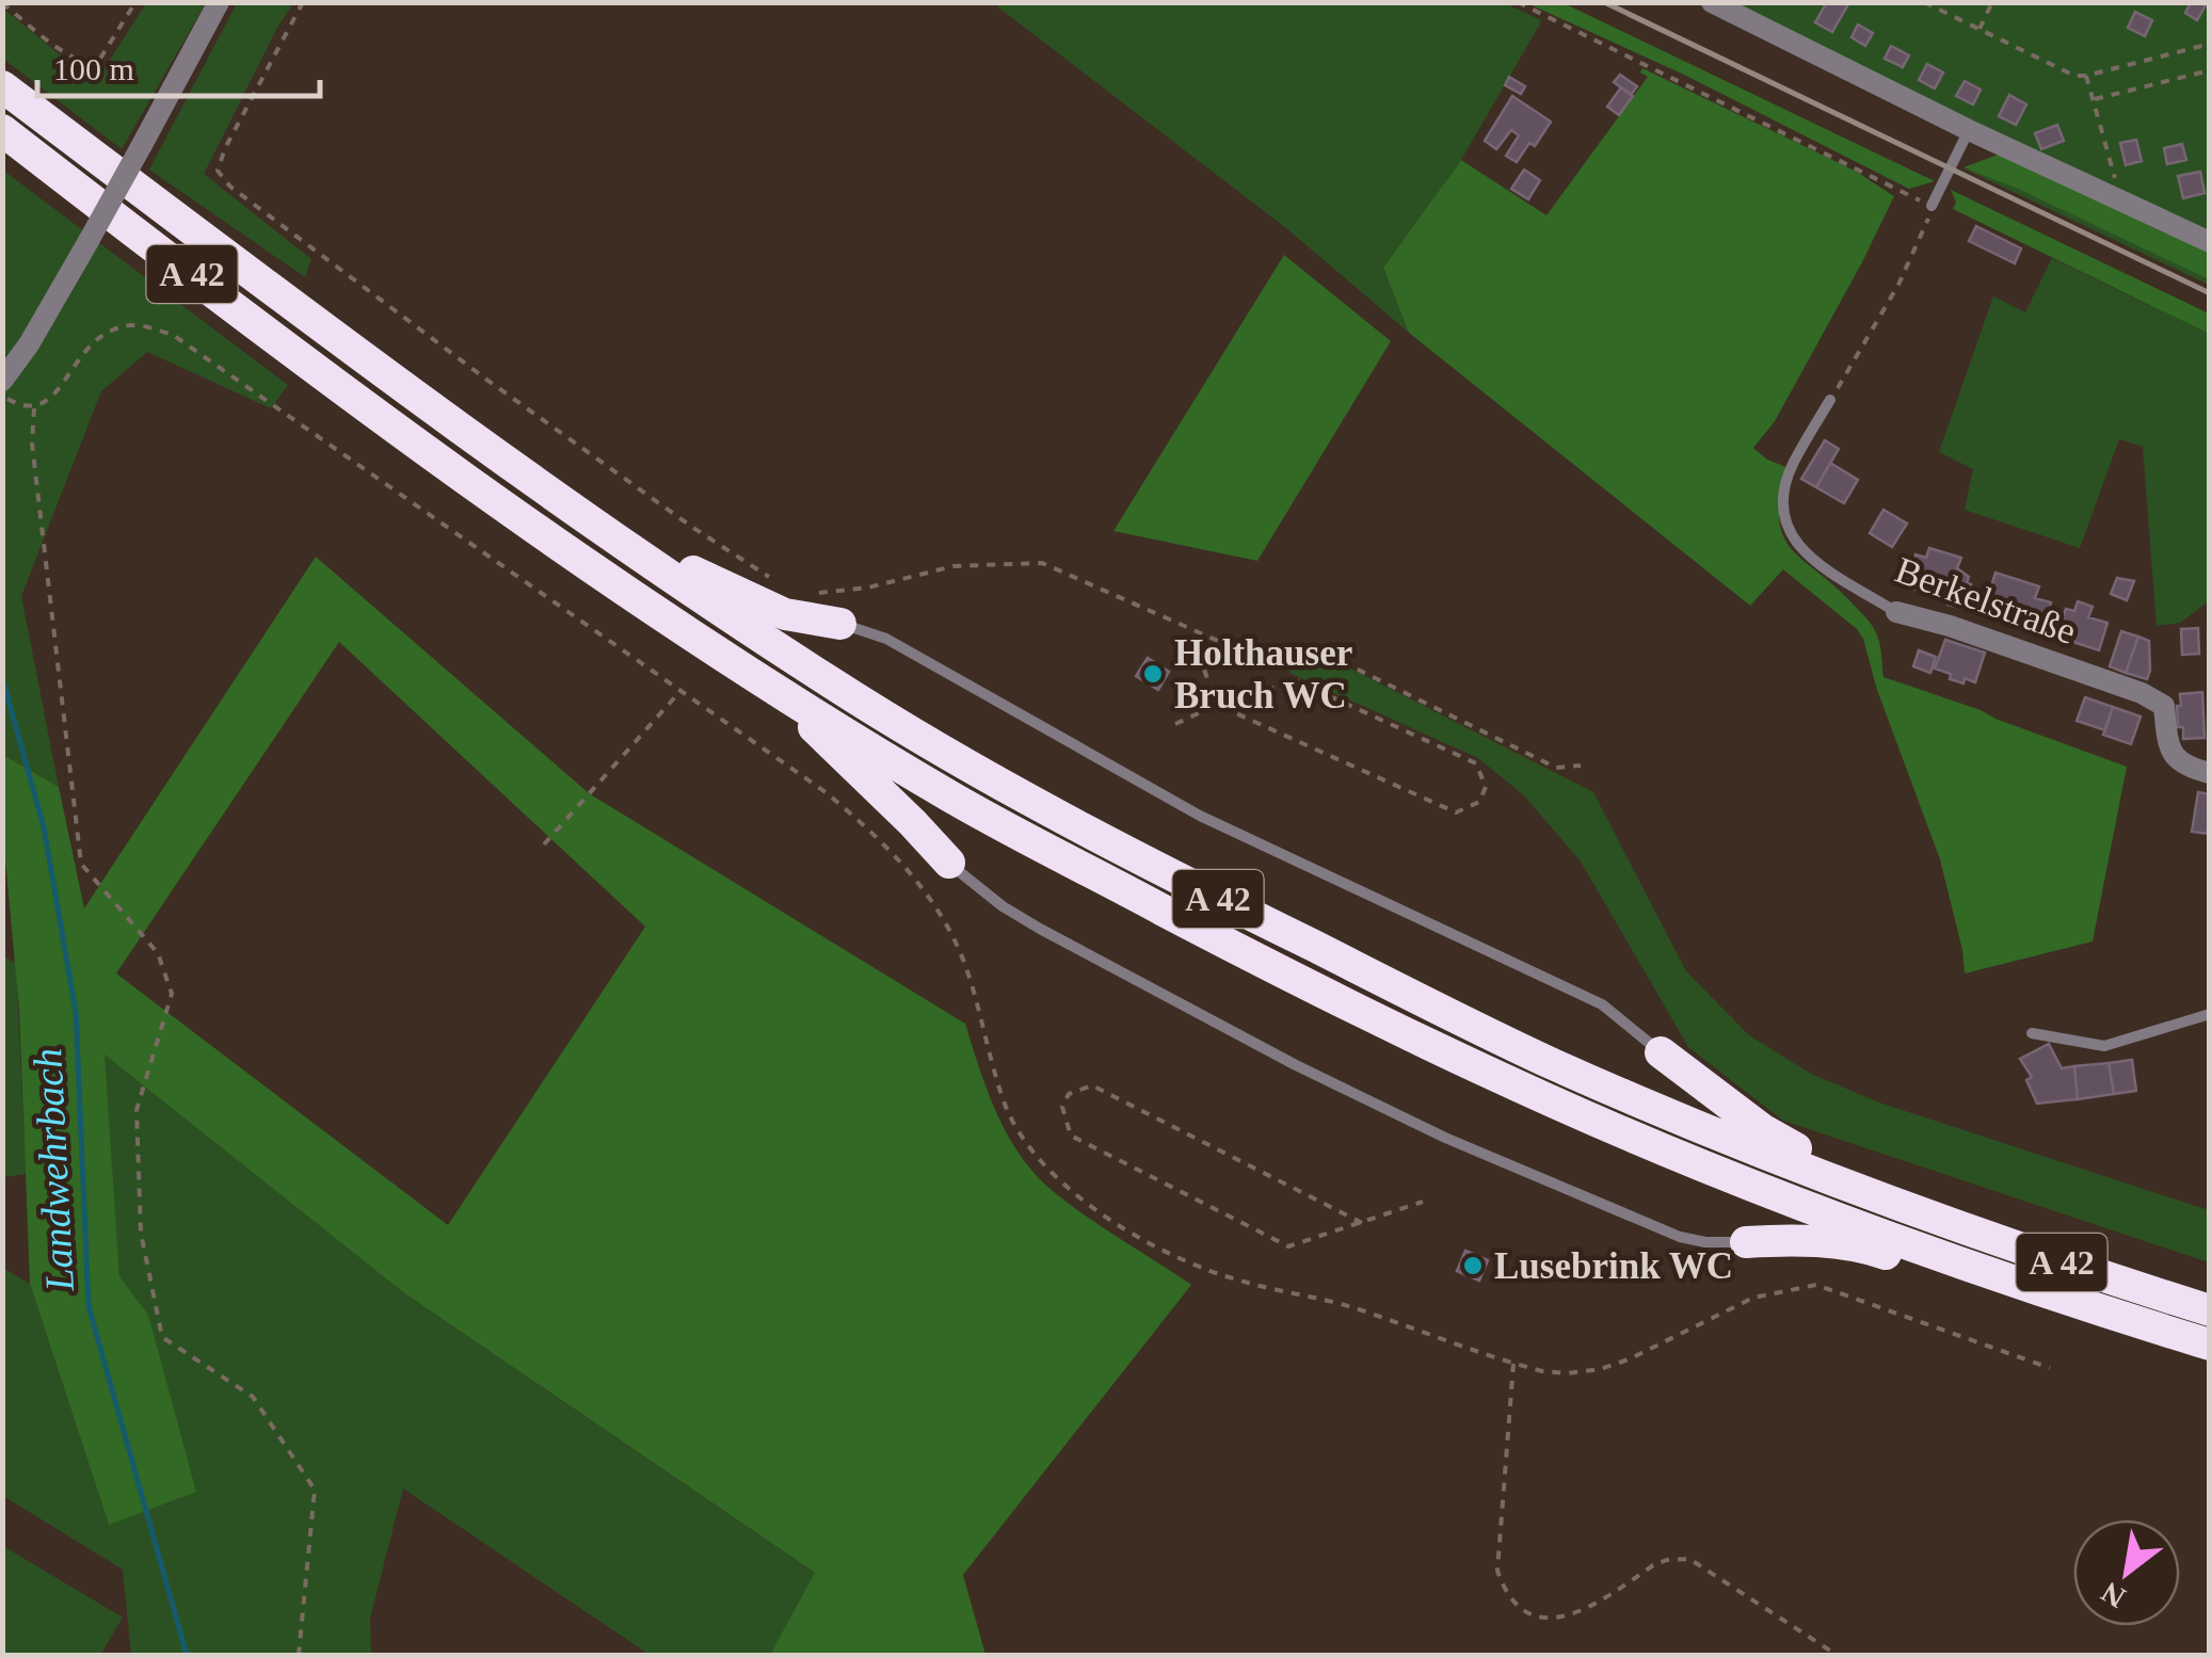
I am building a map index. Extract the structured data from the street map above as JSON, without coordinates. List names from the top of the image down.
{
  "streets": {
    "highway": ["A 42"],
    "street": ["Berkelstraße"]
  },
  "water": ["Landwehrbach"],
  "places": ["Holthauser Bruch WC", "Lusebrink WC"],
  "scale_bar": "100 m",
  "north": "bottom left"
}
